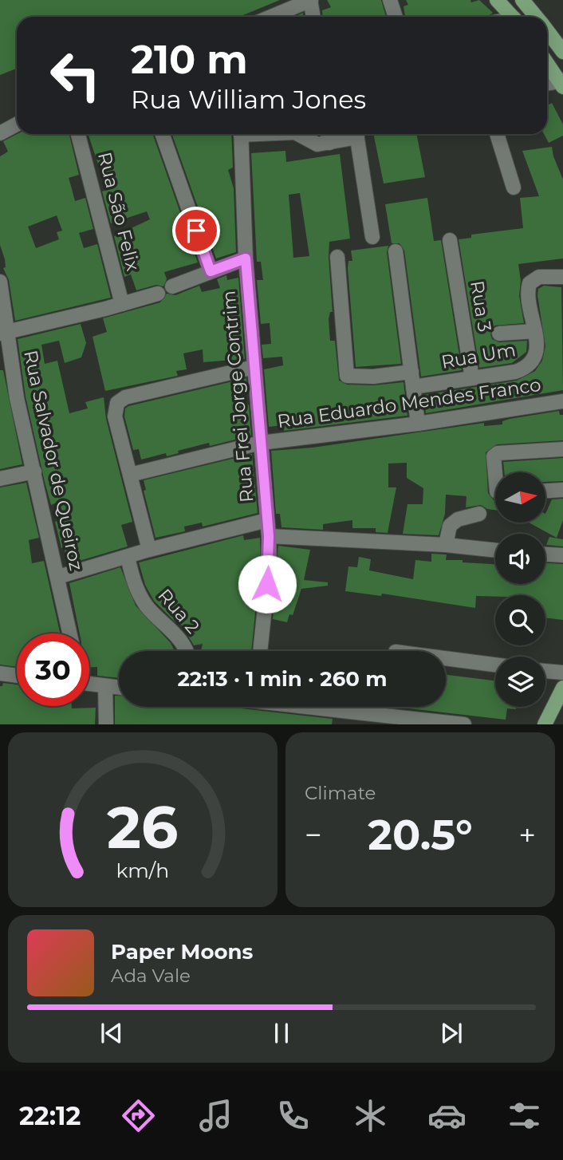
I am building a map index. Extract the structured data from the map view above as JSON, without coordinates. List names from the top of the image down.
{
  "streets": {
    "street": [
      "Rua São Felix",
      "Rua 3",
      "Rua Um",
      "Rua Frei Jorge Contrim",
      "Rua Eduardo Mendes Franco",
      "Rua Salvador de Queiroz",
      "Rua 2"
    ]
  },
  "crossings": [
    ["Rua 3", "Rua Um"],
    ["Rua Frei Jorge Contrim", "Rua Eduardo Mendes Franco"]
  ],
  "north": "right",
  "page": {
    "turn": ["210 m", "Rua William Jones"],
    "limit": "30",
    "trip": "22:13 · 1 min · 260 m",
    "tile": "Climate",
    "heat": ["−", "20.5°", "+"],
    "song": ["Paper Moons", "Ada Vale"],
    "tabs": "22:12",
    "gauge": ["26", "km/h"]
  }
}
